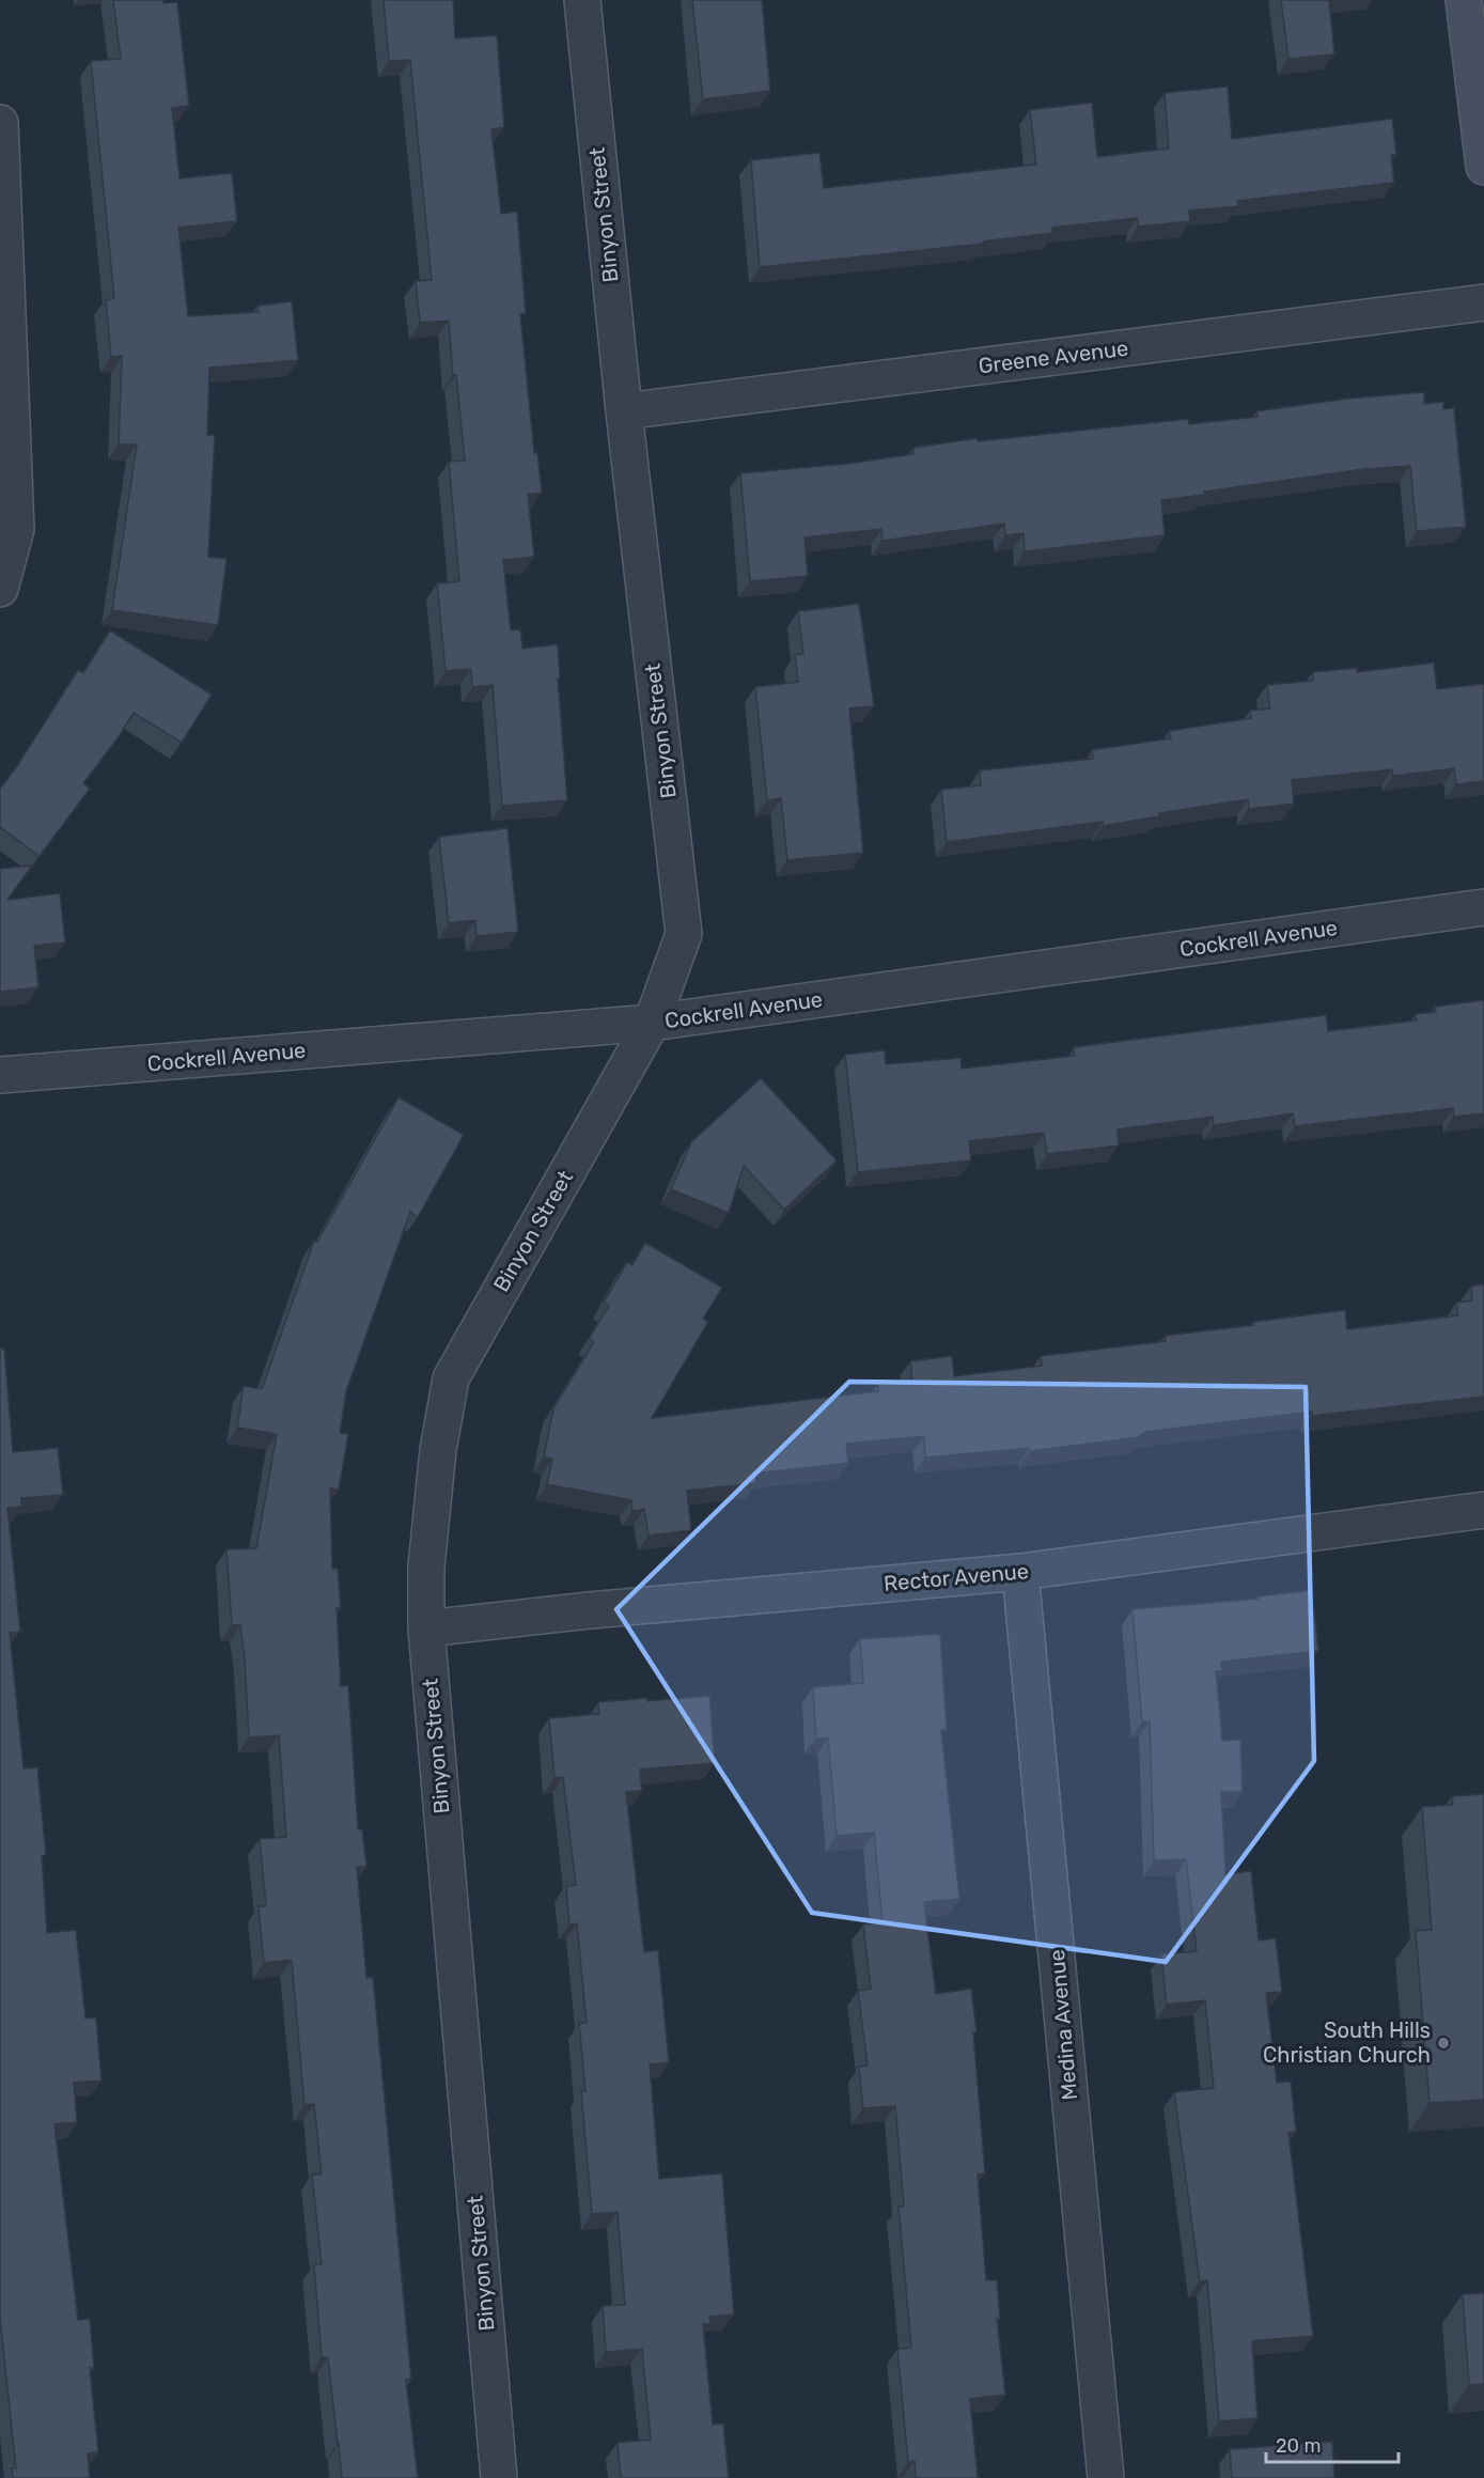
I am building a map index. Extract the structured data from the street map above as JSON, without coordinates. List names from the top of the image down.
{
  "streets": {
    "street": [
      "Binyon Street",
      "Greene Avenue",
      "Cockrell Avenue",
      "Rector Avenue",
      "Medina Avenue"
    ]
  },
  "crossings": [
    ["Binyon Street", "Greene Avenue"],
    ["Binyon Street", "Cockrell Avenue"],
    ["Binyon Street", "Rector Avenue"],
    ["Rector Avenue", "Medina Avenue"]
  ],
  "places": ["South Hills Christian Church"],
  "scale_bar": "20 m"
}
